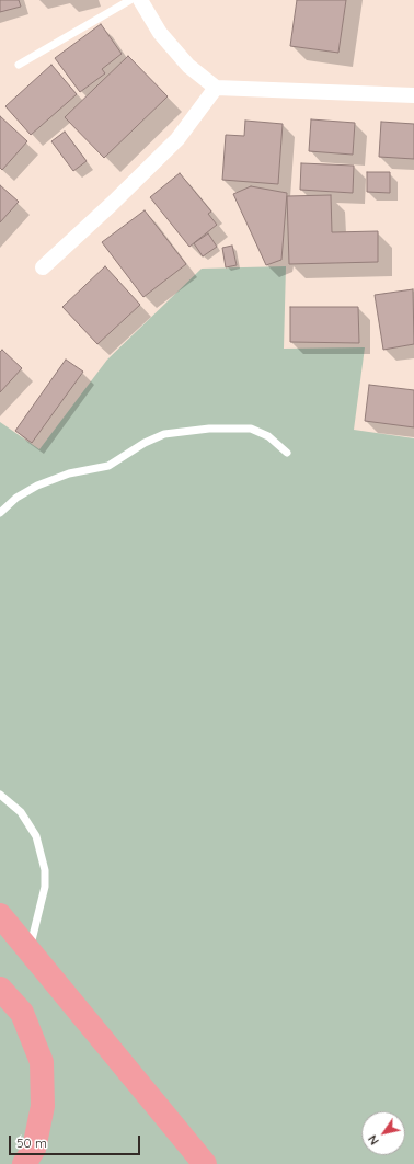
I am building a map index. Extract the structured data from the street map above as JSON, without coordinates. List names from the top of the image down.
{
  "scale_bar": "50 m",
  "north": "bottom left"
}
